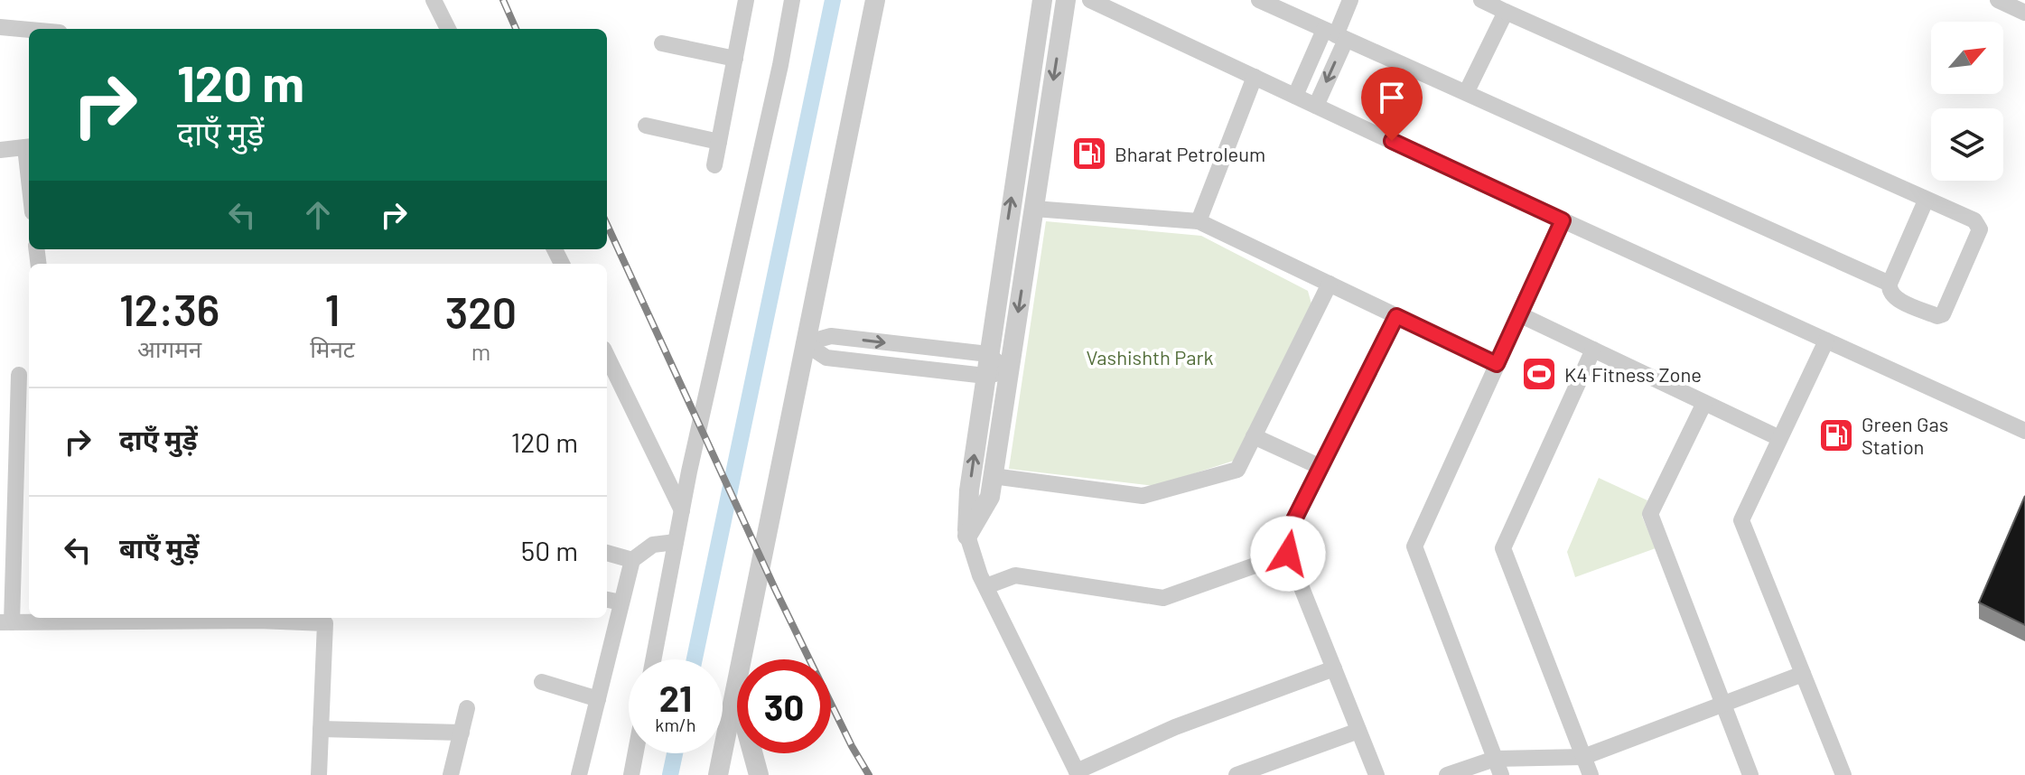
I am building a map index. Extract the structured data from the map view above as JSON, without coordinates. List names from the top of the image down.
{
  "parks": ["Vashishth Park"],
  "places": {
    "fuel station": ["Bharat Petroleum", "Green Gas Station"],
    "sports": ["K4 Fitness Zone"]
  },
  "north": "top right",
  "page": {
    "turn": ["120 m", "दाएँ मुड़ें"],
    "eta": [
      "12:36",
      "आगमन",
      "1",
      "मिनट",
      "320",
      "m"
    ],
    "list": [
      {
        "name": "दाएँ मुड़ें",
        "value": "120 m"
      },
      {
        "name": "बाएँ मुड़ें",
        "value": "50 m"
      }
    ],
    "speed": "21 km/h",
    "limit": "30"
  }
}
